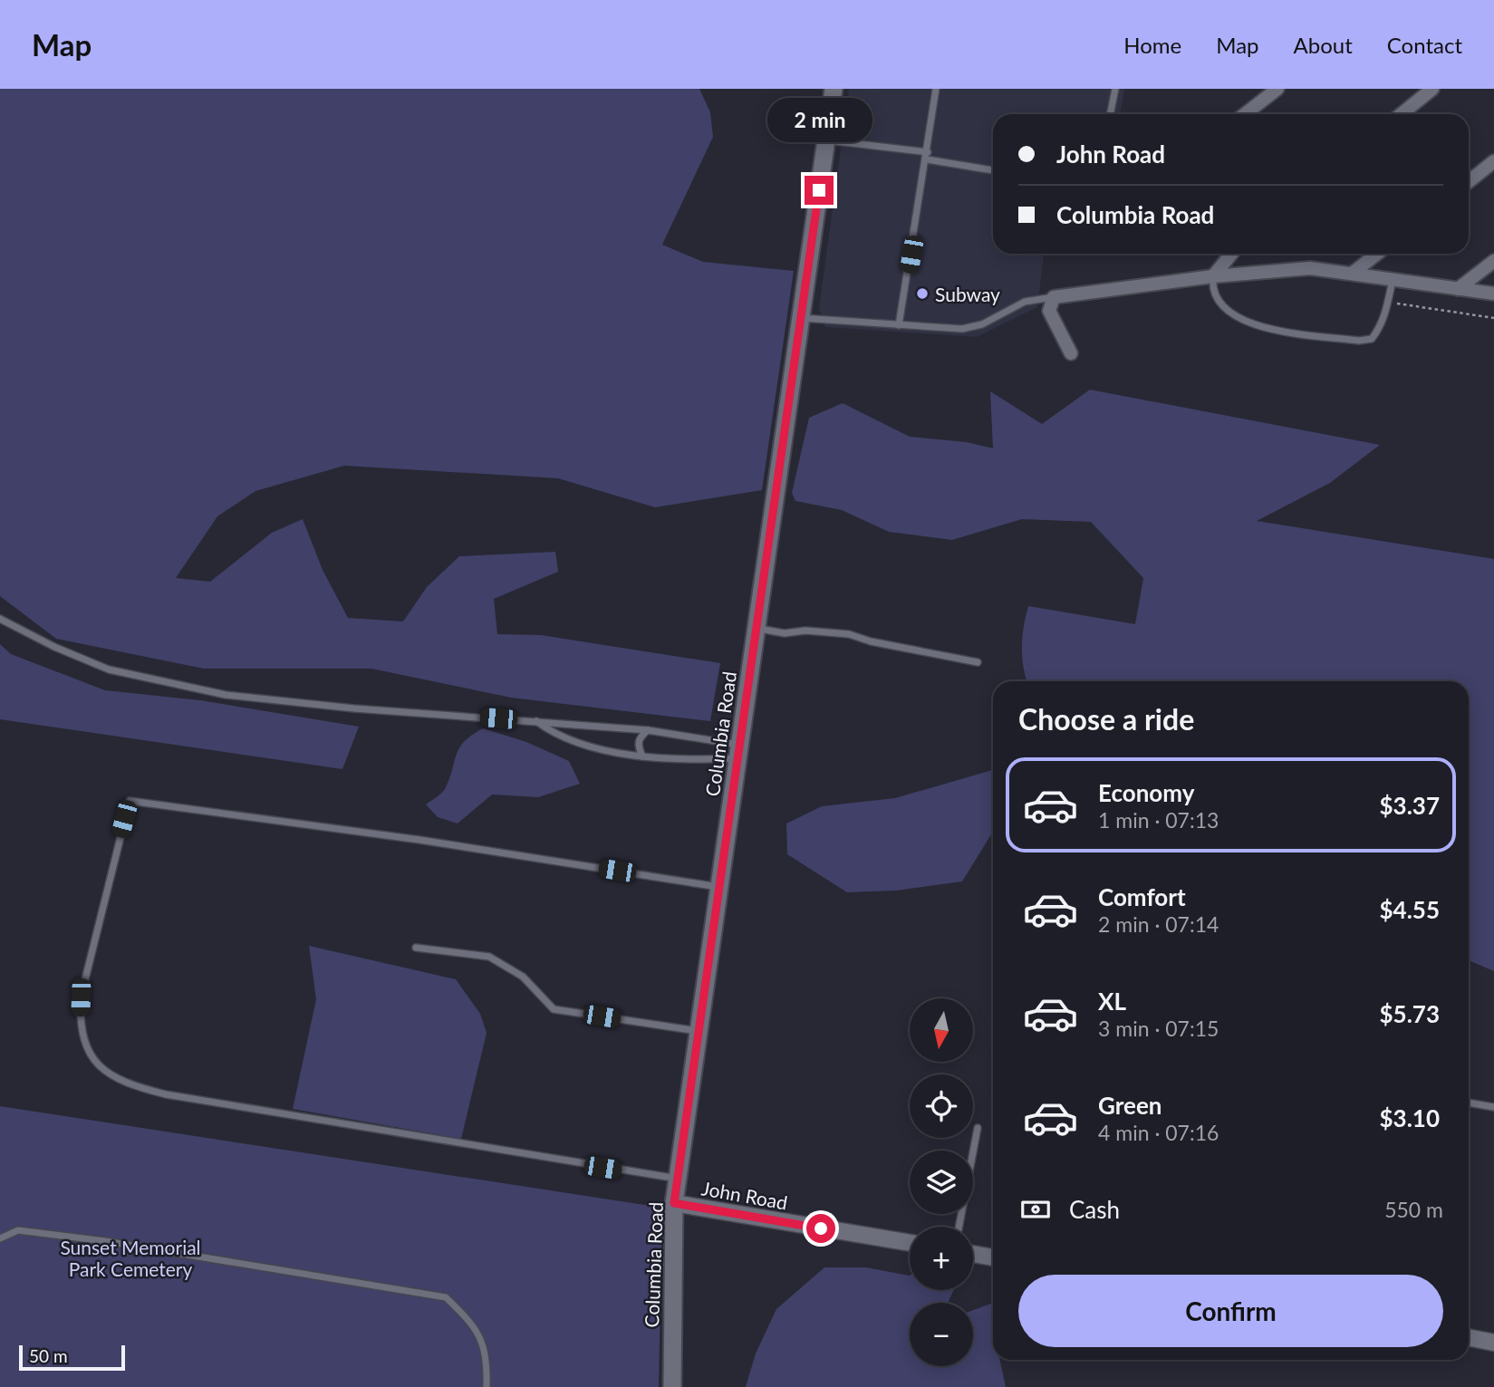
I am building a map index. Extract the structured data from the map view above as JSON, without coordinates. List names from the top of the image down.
{
  "streets": {
    "main road": ["Columbia Road"],
    "street": ["John Road"]
  },
  "crossings": [
    ["Columbia Road", "John Road"]
  ],
  "parks": ["Sunset Memorial Park Cemetery"],
  "places": ["Subway"],
  "scale_bar": "50 m",
  "north": "bottom",
  "page": {
    "header": "Map",
    "nav": [
      "Home",
      "Map",
      "About",
      "Contact"
    ],
    "bubble": "2 min",
    "banner": ["John Road", "Columbia Road"],
    "heading": "Choose a ride",
    "list": [
      {
        "name": "Economy",
        "note": "1 min · 07:13",
        "value": "$3.37"
      },
      {
        "name": "Comfort",
        "note": "2 min · 07:14",
        "value": "$4.55"
      },
      {
        "name": "XL",
        "note": "3 min · 07:15",
        "value": "$5.73"
      },
      {
        "name": "Green",
        "note": "4 min · 07:16",
        "value": "$3.10"
      }
    ],
    "map_buttons": ["+", "−"],
    "pay": ["Cash", "550 m"],
    "buttons": "Confirm",
    "scale": "50 m"
  }
}
